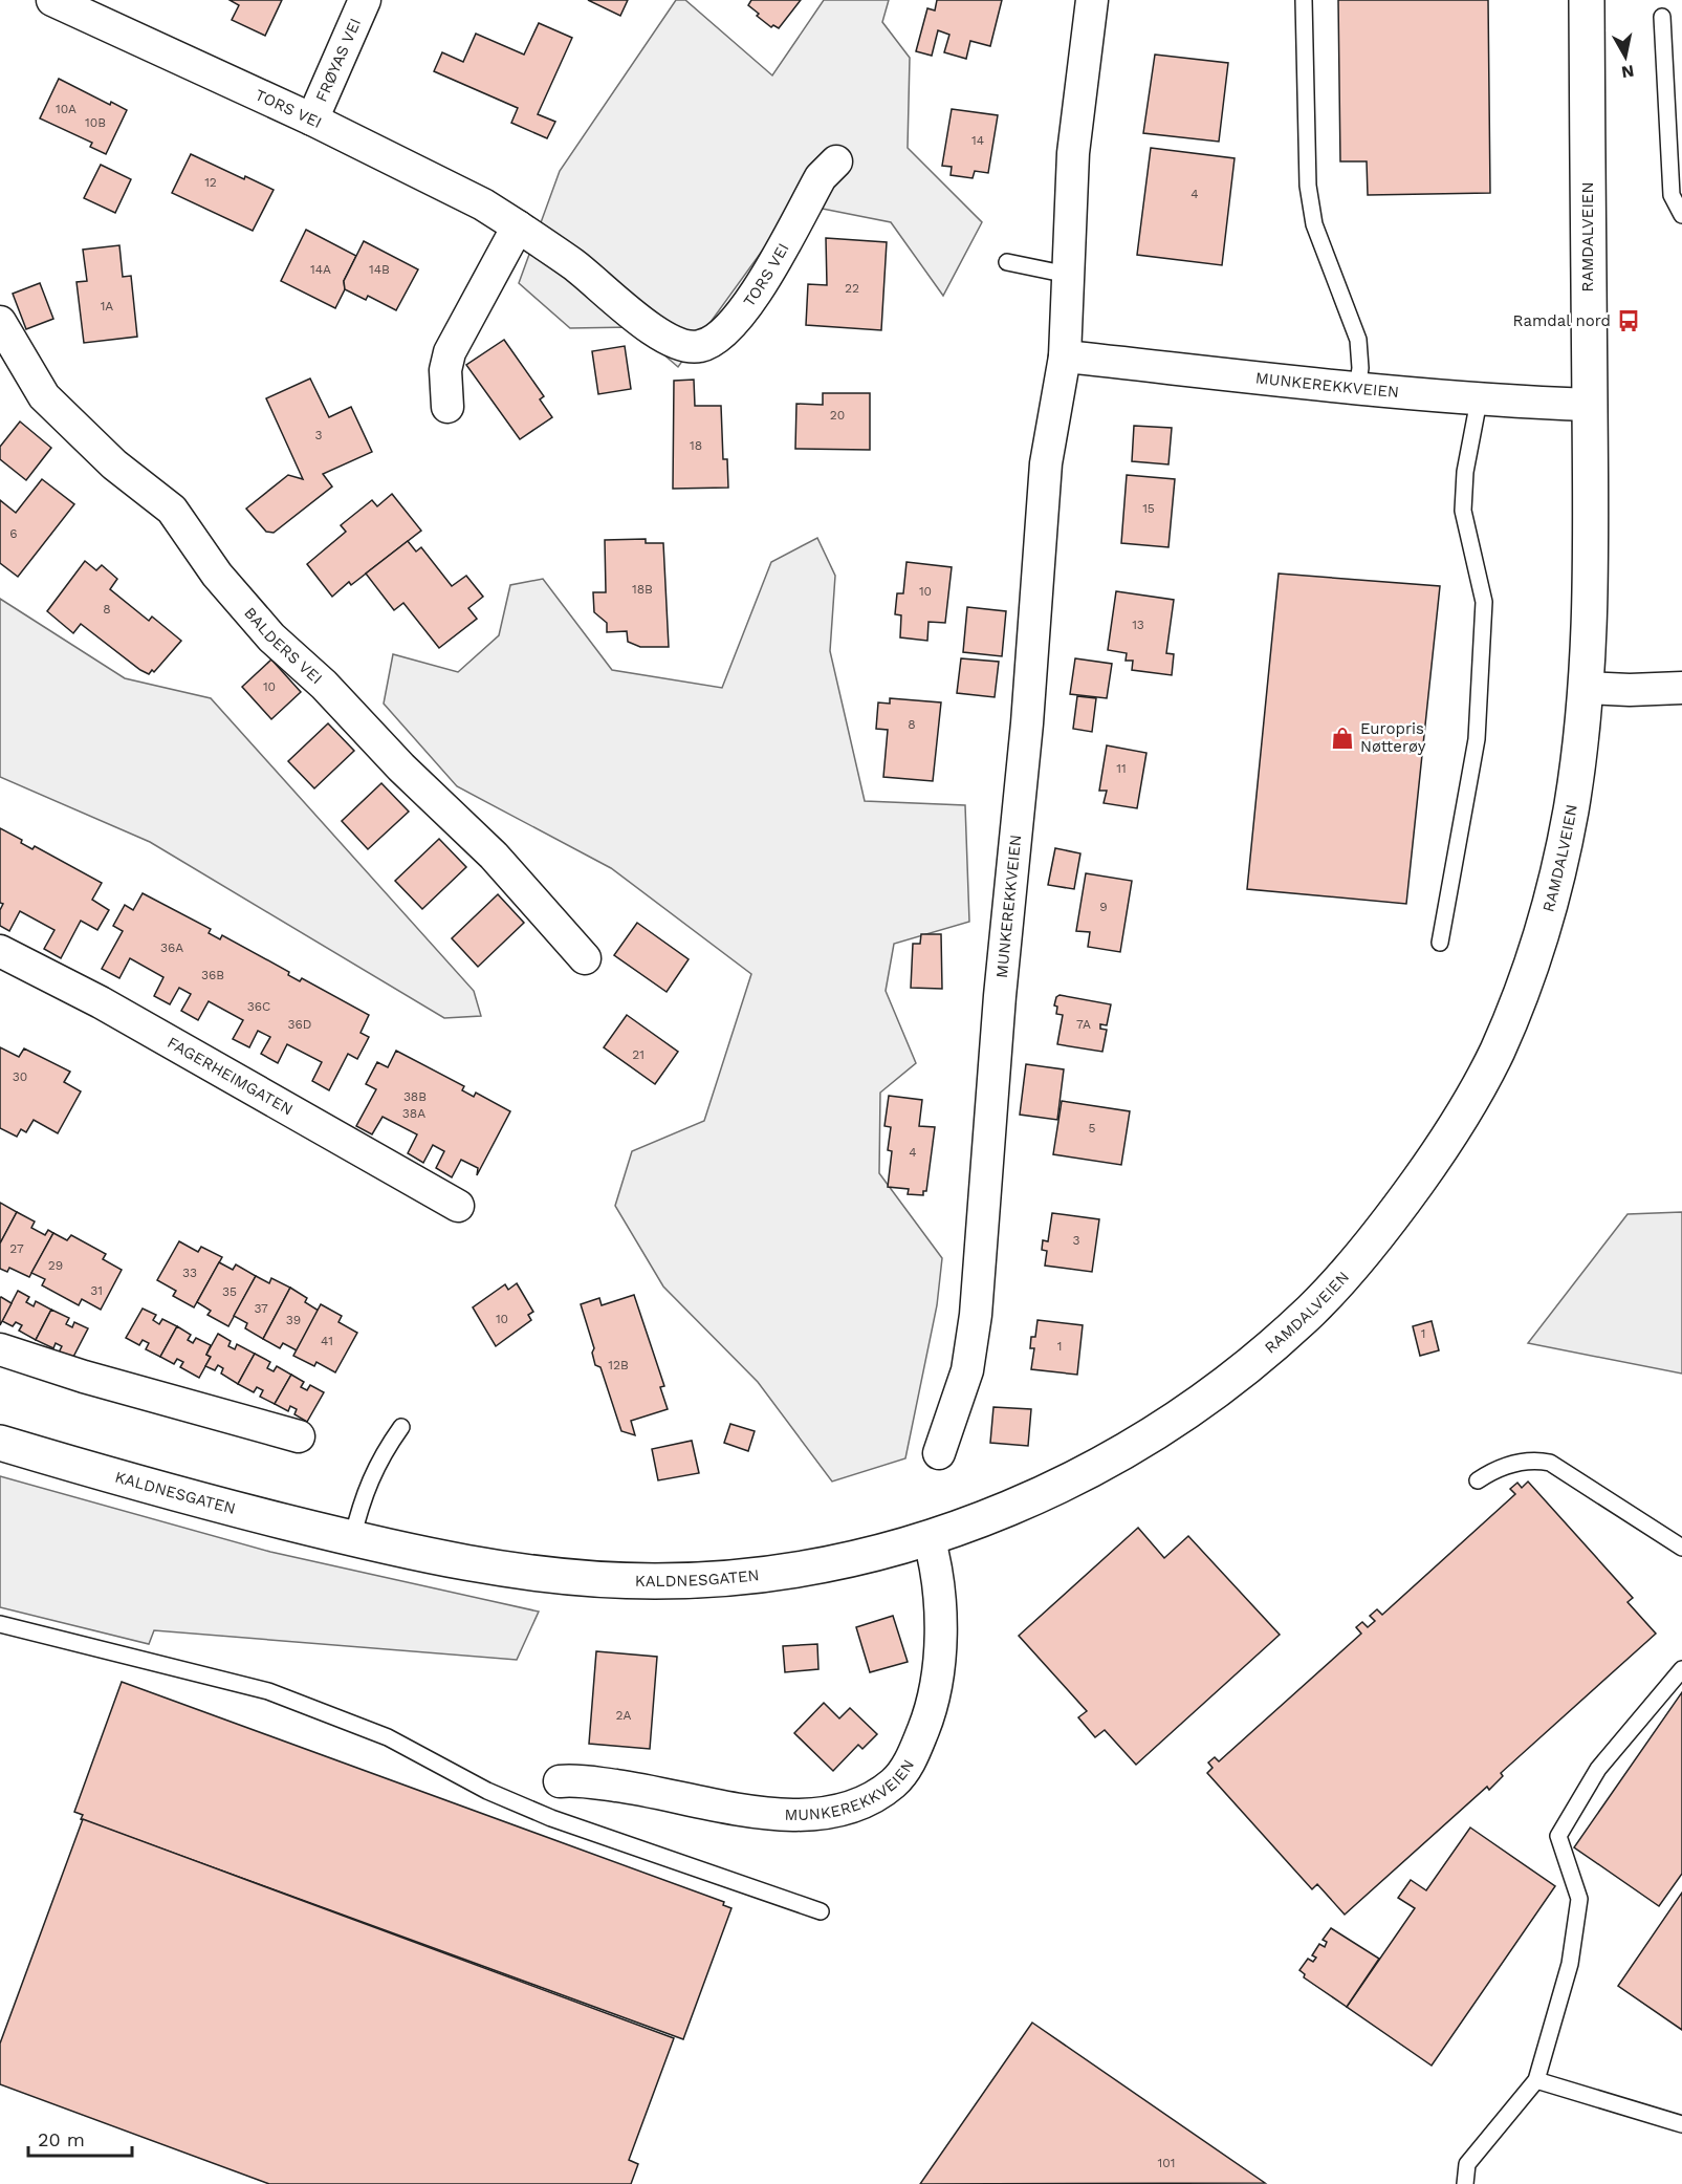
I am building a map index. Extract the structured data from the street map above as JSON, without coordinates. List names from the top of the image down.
{
  "streets": {
    "main road": ["RAMDALVEIEN", "KALDNESGATEN"],
    "street": [
      "FRØYAS VEI",
      "TORS VEI",
      "MUNKEREKKVEIEN",
      "BALDERS VEI",
      "FAGERHEIMGATEN"
    ]
  },
  "crossings": [
    ["FRØYAS VEI", "TORS VEI"],
    ["RAMDALVEIEN", "MUNKEREKKVEIEN"],
    ["RAMDALVEIEN", "KALDNESGATEN"],
    ["MUNKEREKKVEIEN", "KALDNESGATEN"]
  ],
  "places": {
    "bus stop": ["Ramdal nord"],
    "shop": ["Europris Nøtterøy"]
  },
  "house_numbers": [
    "10A",
    "10B",
    "14",
    "12",
    "4",
    "14A",
    "14B",
    "22",
    "1A",
    "20",
    "3",
    "18",
    "15",
    "6",
    "18B",
    "10",
    "8",
    "13",
    "10",
    "8",
    "11",
    "9",
    "36A",
    "36B",
    "36C",
    "36D",
    "7A",
    "21",
    "30",
    "38B",
    "38A",
    "5",
    "4",
    "3",
    "27",
    "29",
    "33",
    "31",
    "35",
    "37",
    "10",
    "39",
    "1",
    "41",
    "1",
    "12B",
    "2A",
    "101"
  ],
  "scale_bar": "20 m",
  "north": "bottom"
}
